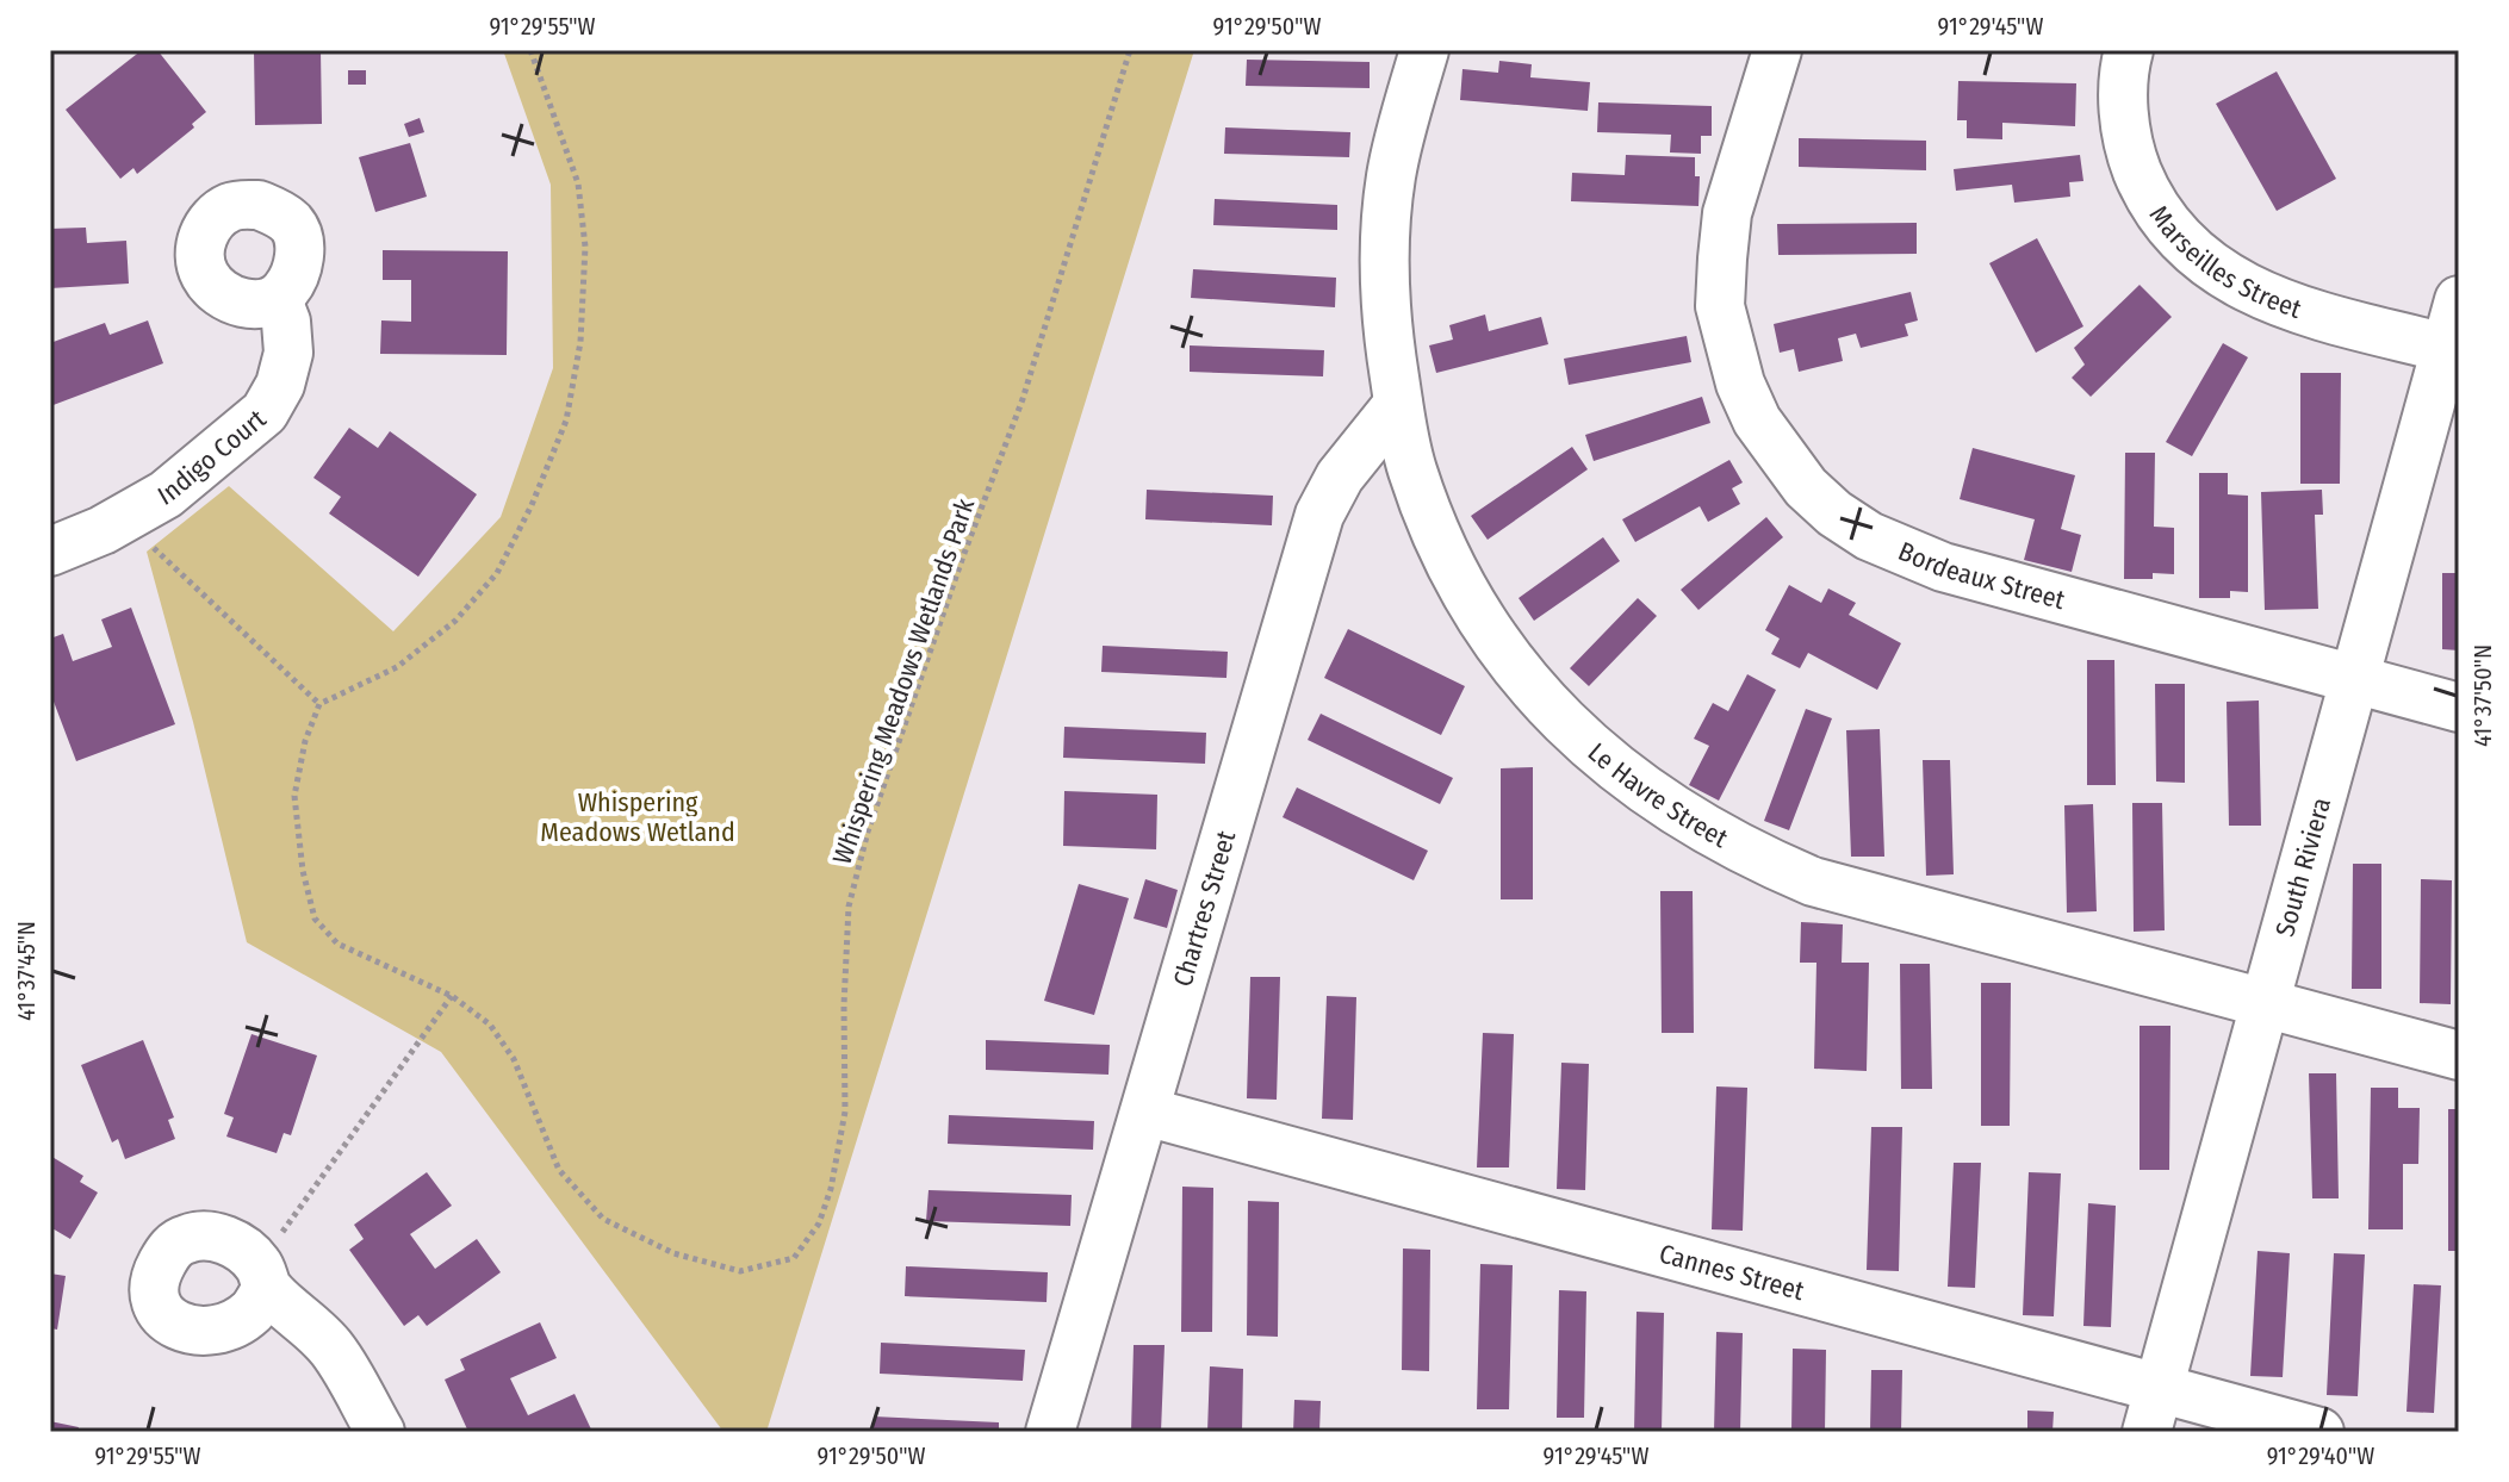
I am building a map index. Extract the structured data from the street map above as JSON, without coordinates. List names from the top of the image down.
{
  "streets": {
    "street": [
      "Marseilles Street",
      "Indigo Court",
      "Bordeaux Street",
      "Le Havre Street",
      "South Riviera",
      "Chartres Street",
      "Cannes Street"
    ],
    "path": ["Whispering Meadows Wetlands Park"]
  },
  "crossings": [
    ["Marseilles Street", "South Riviera"],
    ["Bordeaux Street", "South Riviera"],
    ["Le Havre Street", "South Riviera"],
    ["Le Havre Street", "Chartres Street"],
    ["South Riviera", "Cannes Street"],
    ["Chartres Street", "Cannes Street"]
  ],
  "parks": ["Whispering Meadows Wetland"],
  "coordinates": [
    "91°29'55\"W",
    "91°29'50\"W",
    "91°29'45\"W",
    "41°37'50\"N",
    "41°37'45\"N",
    "91°29'40\"W"
  ]
}
